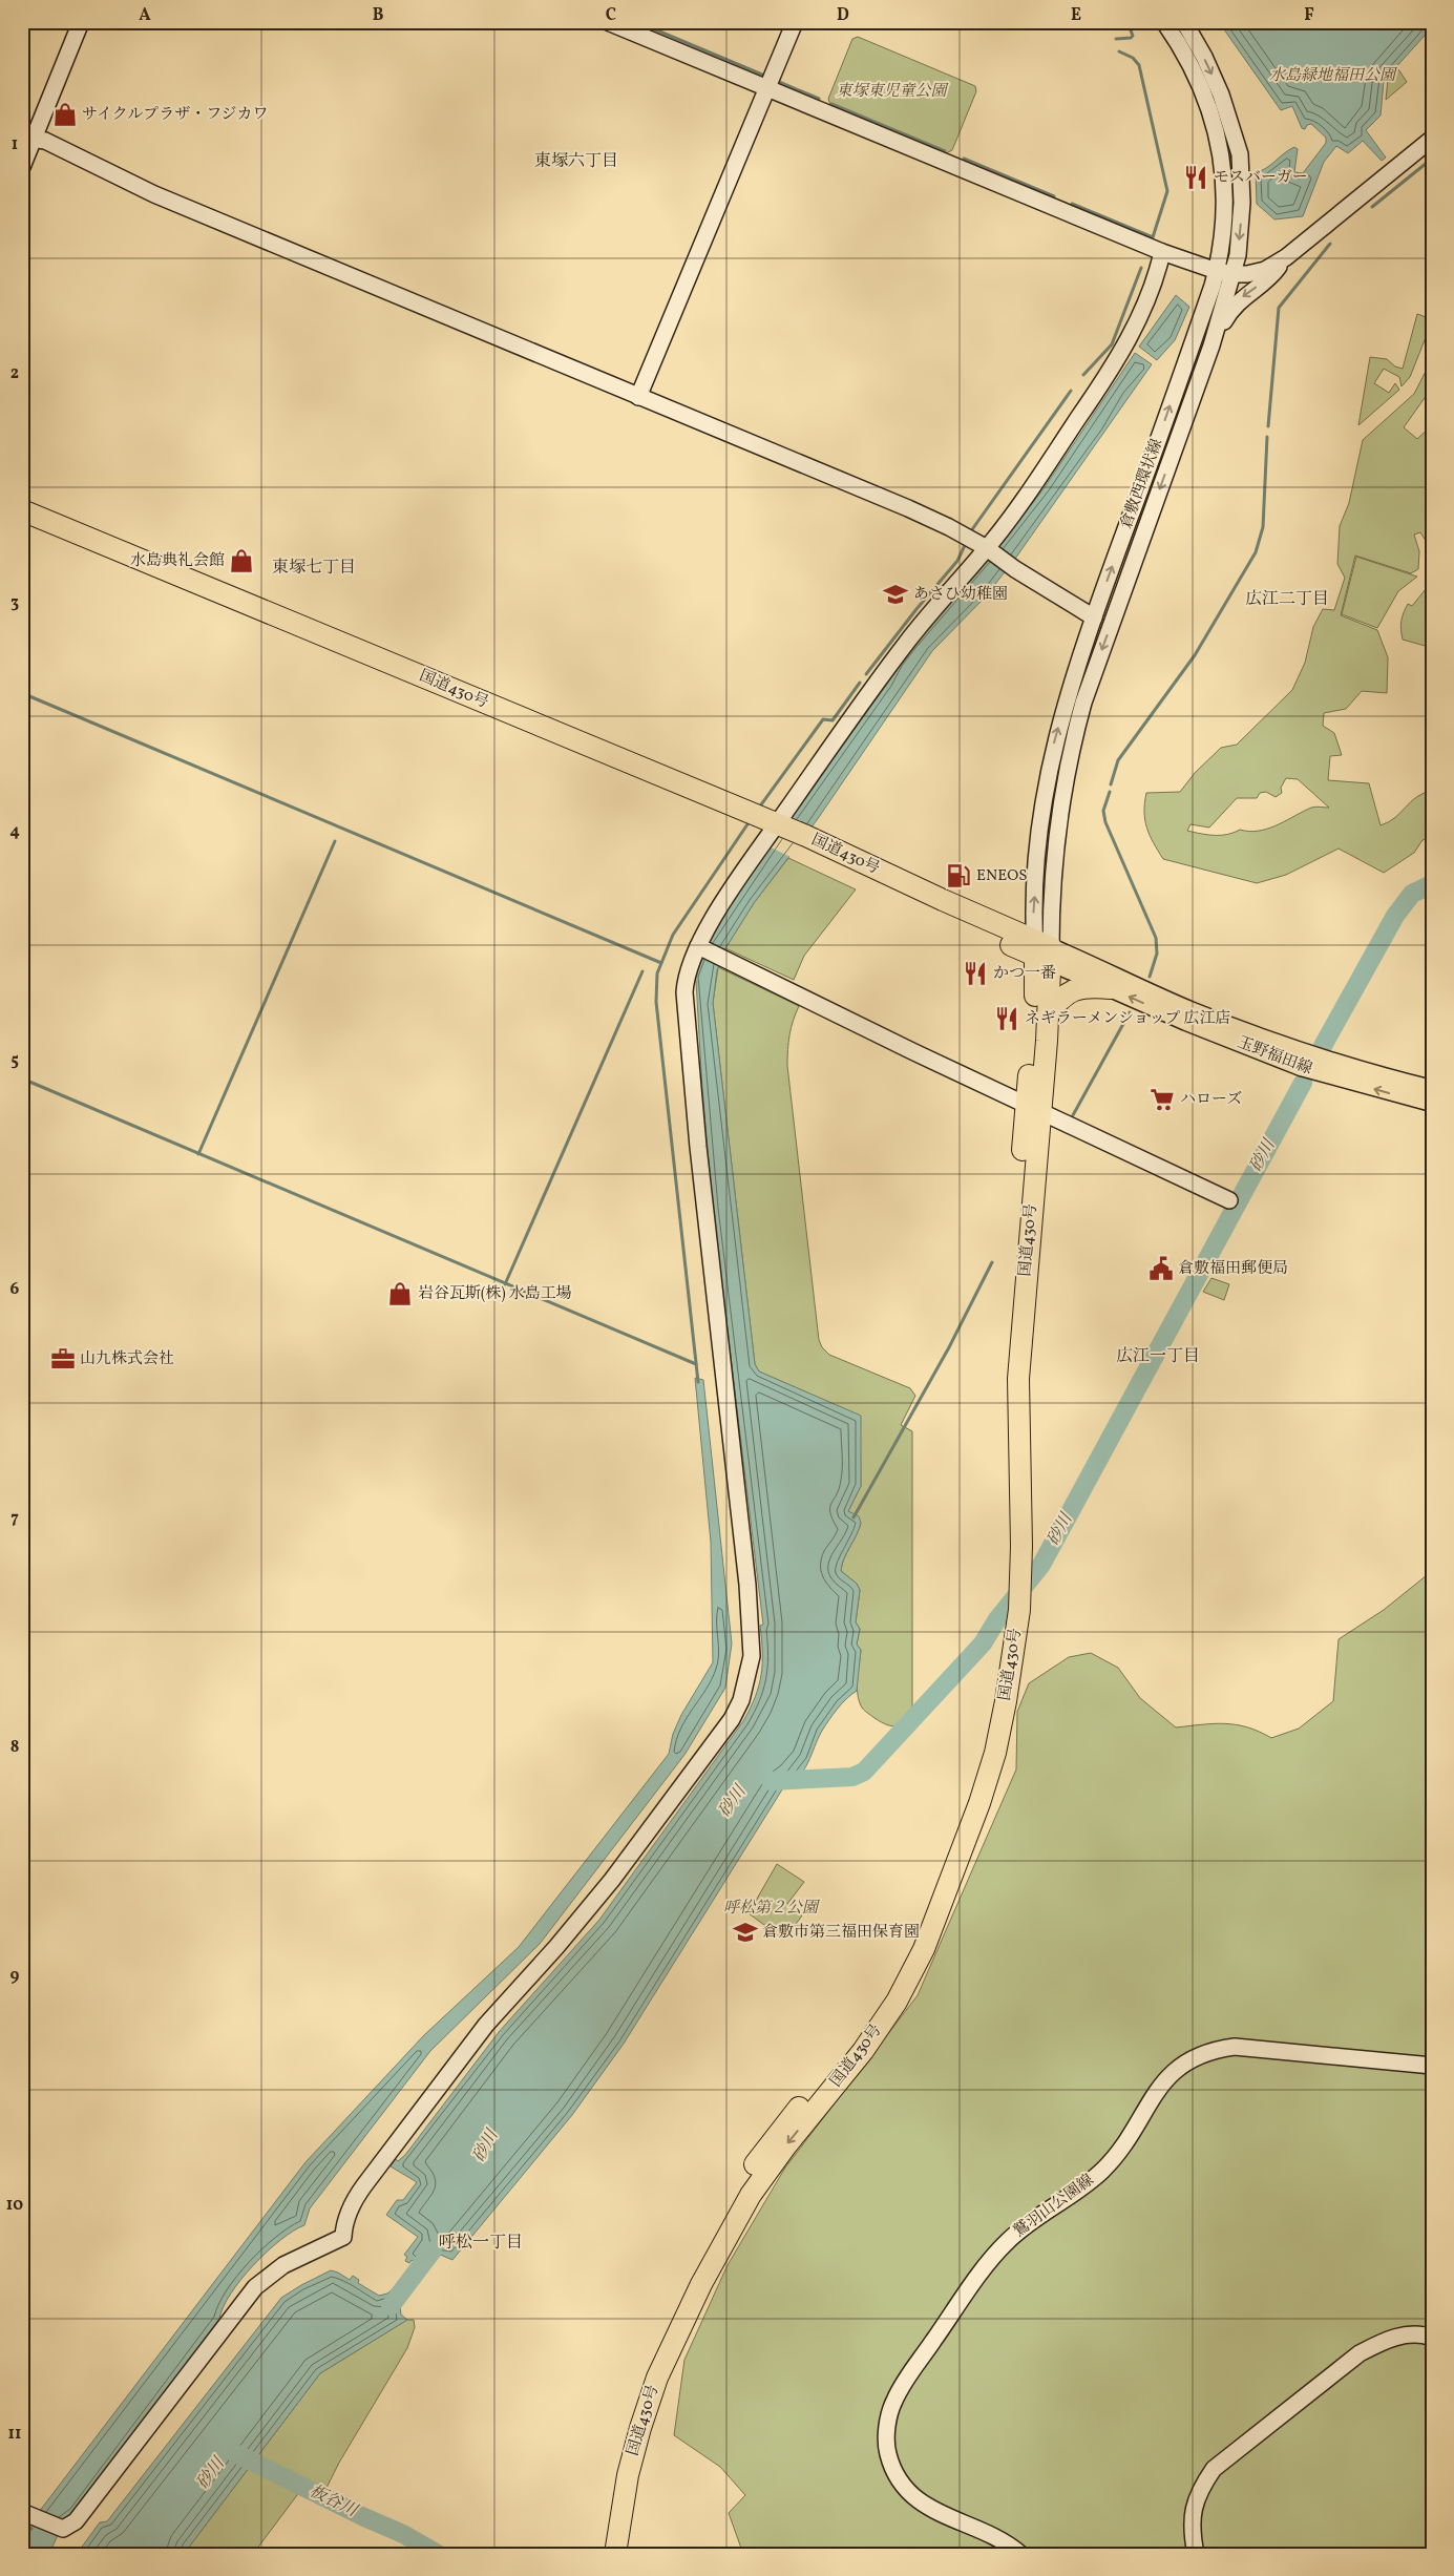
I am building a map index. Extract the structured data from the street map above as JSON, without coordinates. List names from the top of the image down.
{
  "streets": {
    "highway": ["国道430号"],
    "main road": ["玉野福田線"],
    "street": ["倉敷西環状線", "鷲羽山公園線"]
  },
  "crossings": [
    ["倉敷西環状線", "国道430号"],
    ["倉敷西環状線", "玉野福田線"],
    ["国道430号", "玉野福田線"]
  ],
  "districts": [
    "東塚六丁目",
    "東塚七丁目",
    "広江二丁目",
    "広江一丁目",
    "呼松一丁目"
  ],
  "water": ["砂川", "板谷川"],
  "parks": ["水島緑地福田公園", "東塚東児童公園", "呼松第２公園"],
  "places": {
    "shop": ["サイクルプラザ・フジカワ", "水島典礼会館", "岩谷瓦斯(株) 水島工場"],
    "restaurant": ["モスバーガー", "かつ一番", "ネギラーメンショップ 広江店"],
    "school or university": ["あさひ幼稚園", "倉敷市第三福田保育園"],
    "fuel station": ["ENEOS"],
    "supermarket": ["ハローズ"],
    "public building": ["倉敷福田郵便局"],
    "office": ["山九株式会社"]
  },
  "grid": {
    "columns": [
      "A",
      "B",
      "C",
      "D",
      "E",
      "F"
    ],
    "rows": [
      "1",
      "2",
      "3",
      "4",
      "5",
      "6",
      "7",
      "8",
      "9",
      "10",
      "11"
    ]
  }
}
